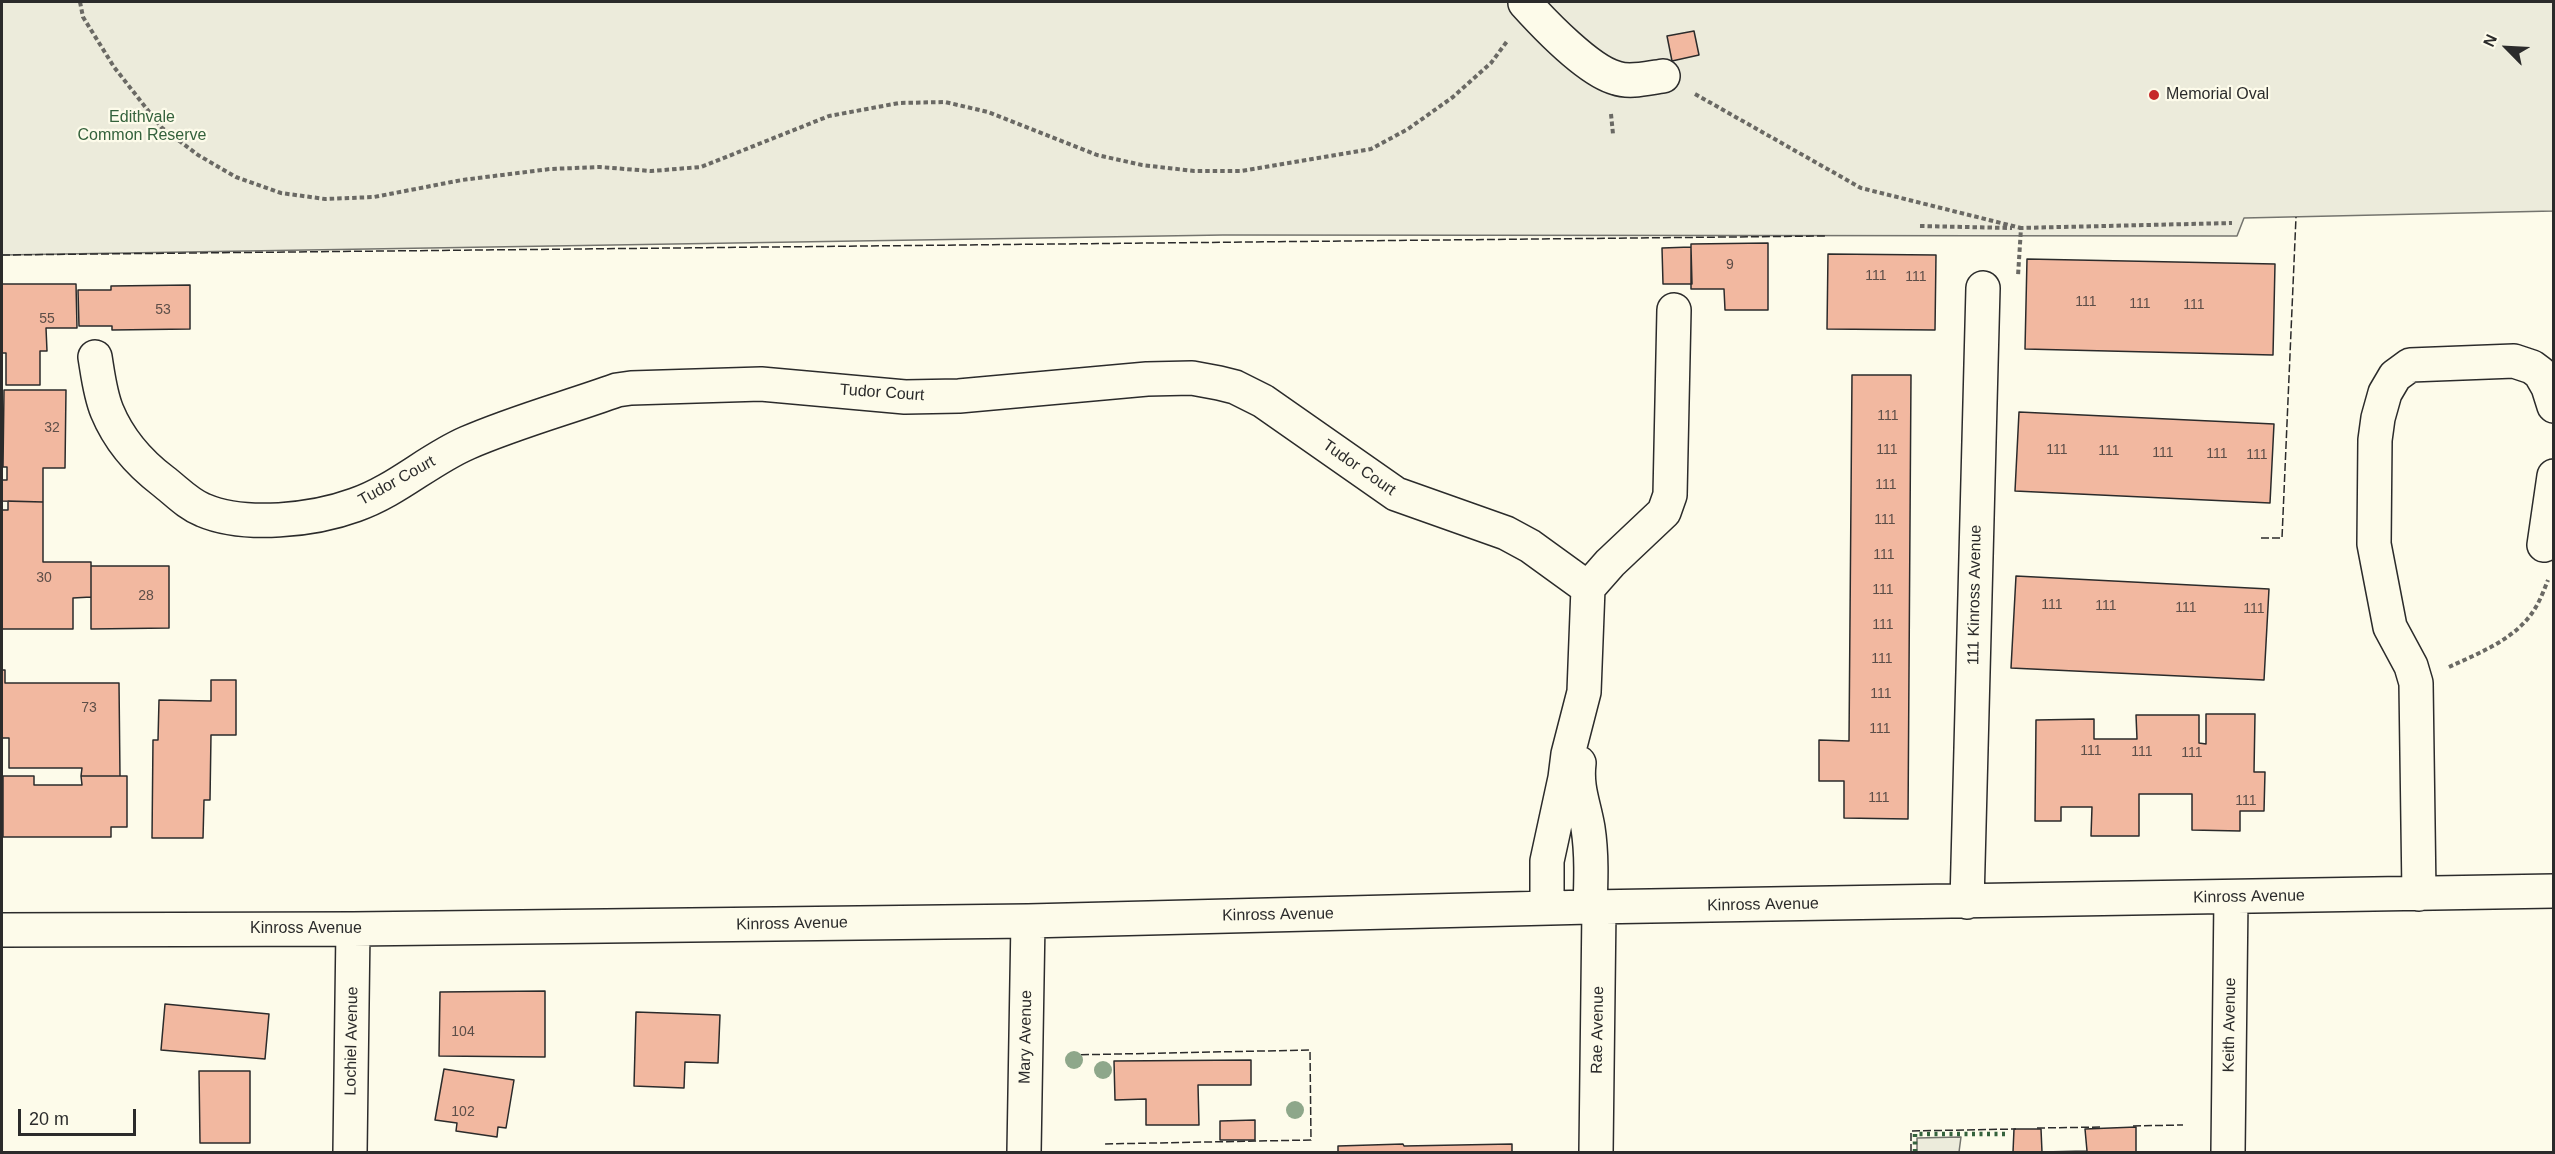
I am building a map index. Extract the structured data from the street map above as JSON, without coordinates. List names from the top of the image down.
{
  "streets": {
    "street": [
      "Tudor Court",
      "111 Kinross Avenue",
      "Kinross Avenue",
      "Keith Avenue",
      "Rae Avenue",
      "Mary Avenue",
      "Lochiel Avenue"
    ]
  },
  "crossings": [
    ["111 Kinross Avenue", "Kinross Avenue"],
    ["Kinross Avenue", "Keith Avenue"],
    ["Kinross Avenue", "Rae Avenue"],
    ["Kinross Avenue", "Mary Avenue"],
    ["Kinross Avenue", "Lochiel Avenue"]
  ],
  "parks": ["Edithvale Common Reserve"],
  "places": ["Memorial Oval"],
  "house_numbers": [
    "9",
    "111",
    "111",
    "111",
    "111",
    "111",
    "53",
    "55",
    "111",
    "32",
    "111",
    "111",
    "111",
    "111",
    "111",
    "111",
    "111",
    "111",
    "111",
    "30",
    "111",
    "28",
    "111",
    "111",
    "111",
    "111",
    "111",
    "111",
    "111",
    "73",
    "111",
    "111",
    "111",
    "111",
    "111",
    "111",
    "104",
    "102"
  ],
  "scale_bar": "20 m",
  "north": "top left"
}
